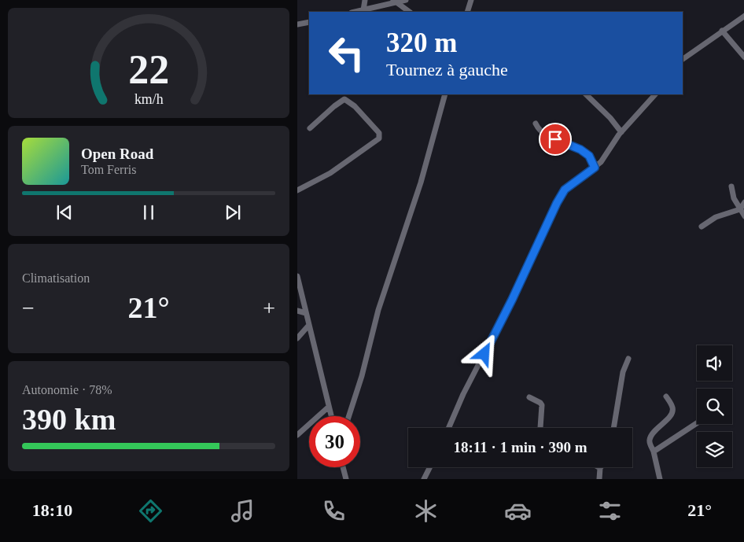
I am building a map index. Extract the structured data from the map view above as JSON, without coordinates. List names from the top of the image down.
{
  "page": {
    "turn": ["320 m", "Tournez à gauche"],
    "song": ["Open Road", "Tom Ferris"],
    "tile": [
      "Climatisation",
      ["Autonomie · 78%", "390 km"]
    ],
    "heat": ["−", "21°", "+"],
    "limit": "30",
    "trip": "18:11 · 1 min · 390 m",
    "tabs": ["18:10", "21°"],
    "gauge": ["22", "km/h"]
  }
}
